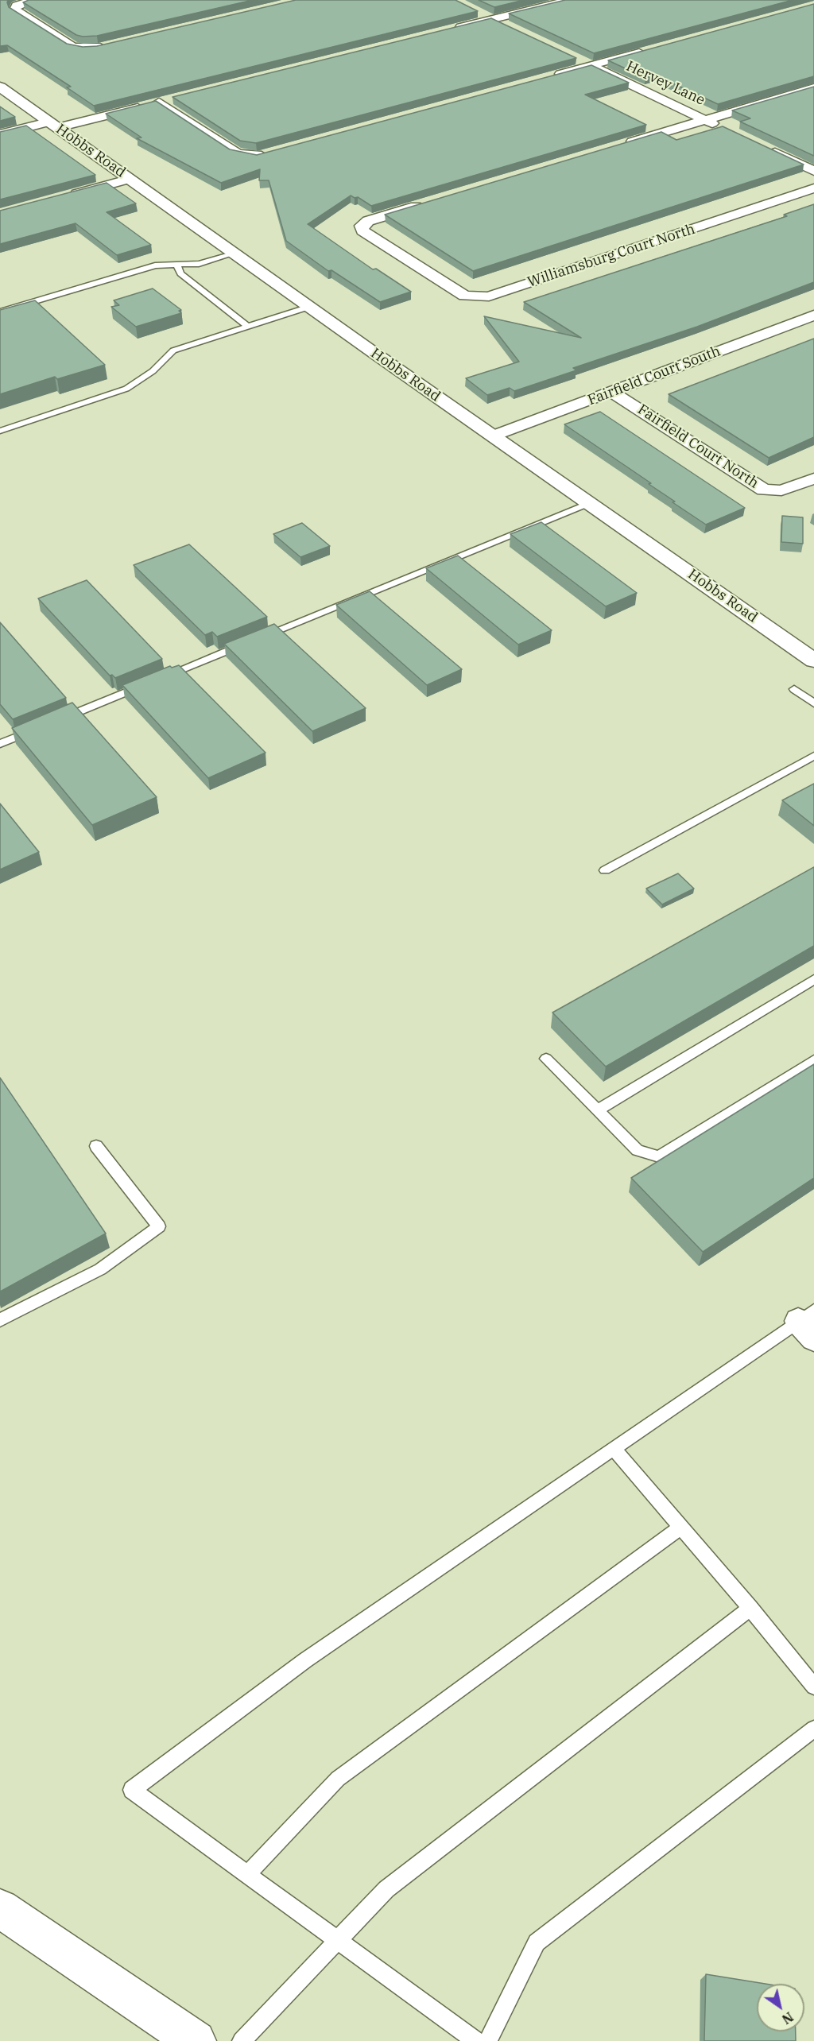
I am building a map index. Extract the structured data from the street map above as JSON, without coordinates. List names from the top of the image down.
{
  "streets": {
    "street": [
      "Hervey Lane",
      "Hobbs Road",
      "Williamsburg Court North",
      "Fairfield Court South",
      "Fairfield Court North"
    ]
  },
  "crossings": [
    ["Hobbs Road", "Fairfield Court South"],
    ["Fairfield Court South", "Fairfield Court North"]
  ],
  "north": "bottom right"
}
